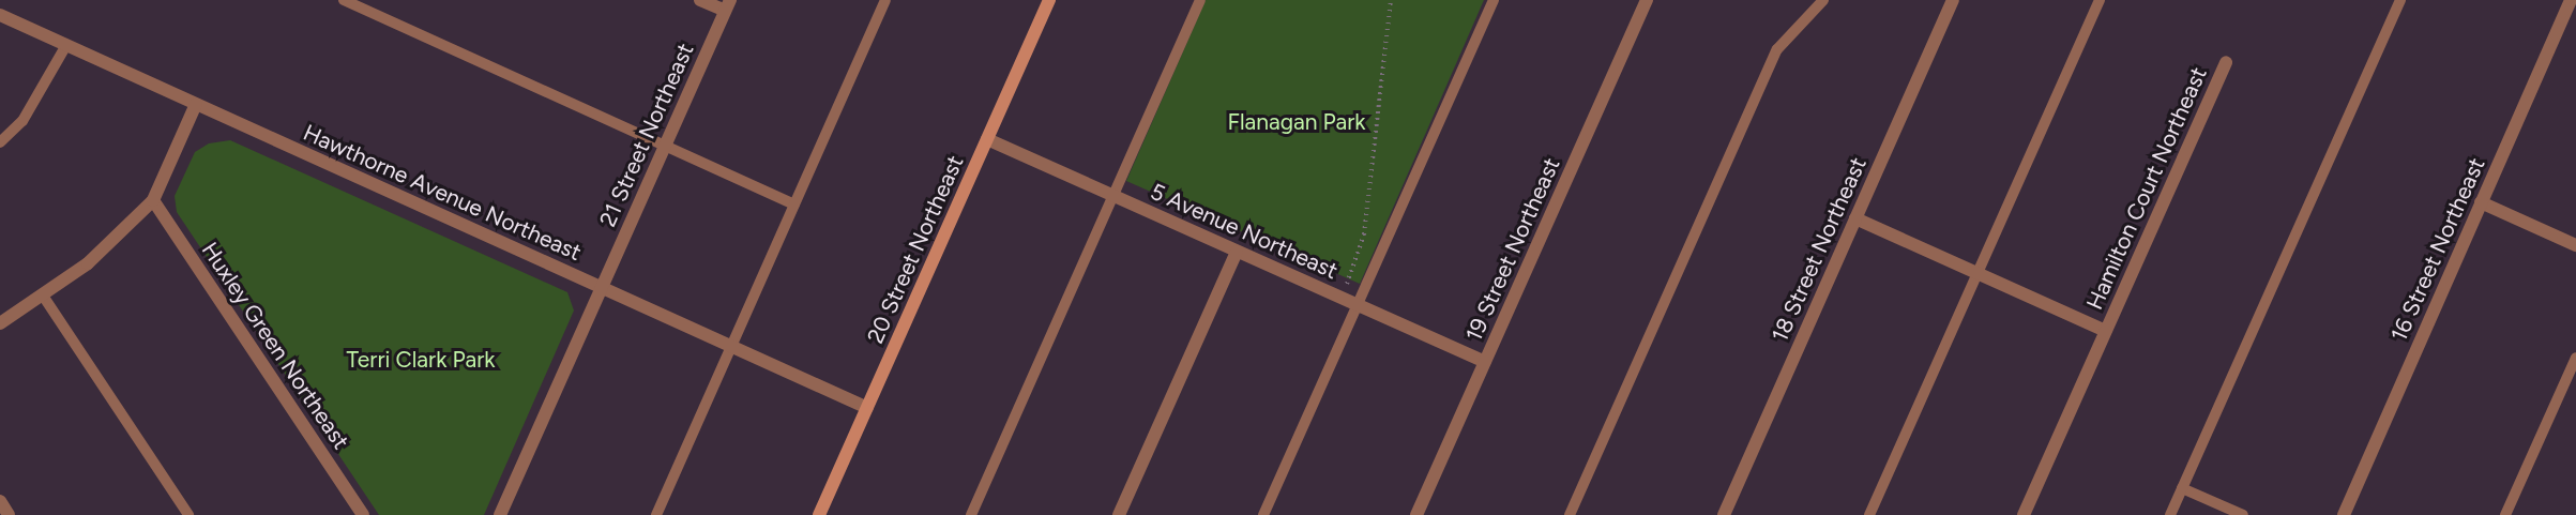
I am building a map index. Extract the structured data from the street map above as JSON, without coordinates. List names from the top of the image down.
{
  "streets": {
    "street": [
      "21 Street Northeast",
      "Hamilton Court Northeast",
      "Hawthorne Avenue Northeast",
      "5 Avenue Northeast",
      "20 Street Northeast",
      "19 Street Northeast",
      "18 Street Northeast",
      "16 Street Northeast",
      "Huxley Green Northeast"
    ]
  },
  "crossings": [
    ["21 Street Northeast", "Hawthorne Avenue Northeast"],
    ["Hamilton Court Northeast", "18 Street Northeast"],
    ["Hawthorne Avenue Northeast", "20 Street Northeast"],
    ["5 Avenue Northeast", "20 Street Northeast"],
    ["5 Avenue Northeast", "19 Street Northeast"]
  ],
  "parks": ["Flanagan Park", "Terri Clark Park"]
}
